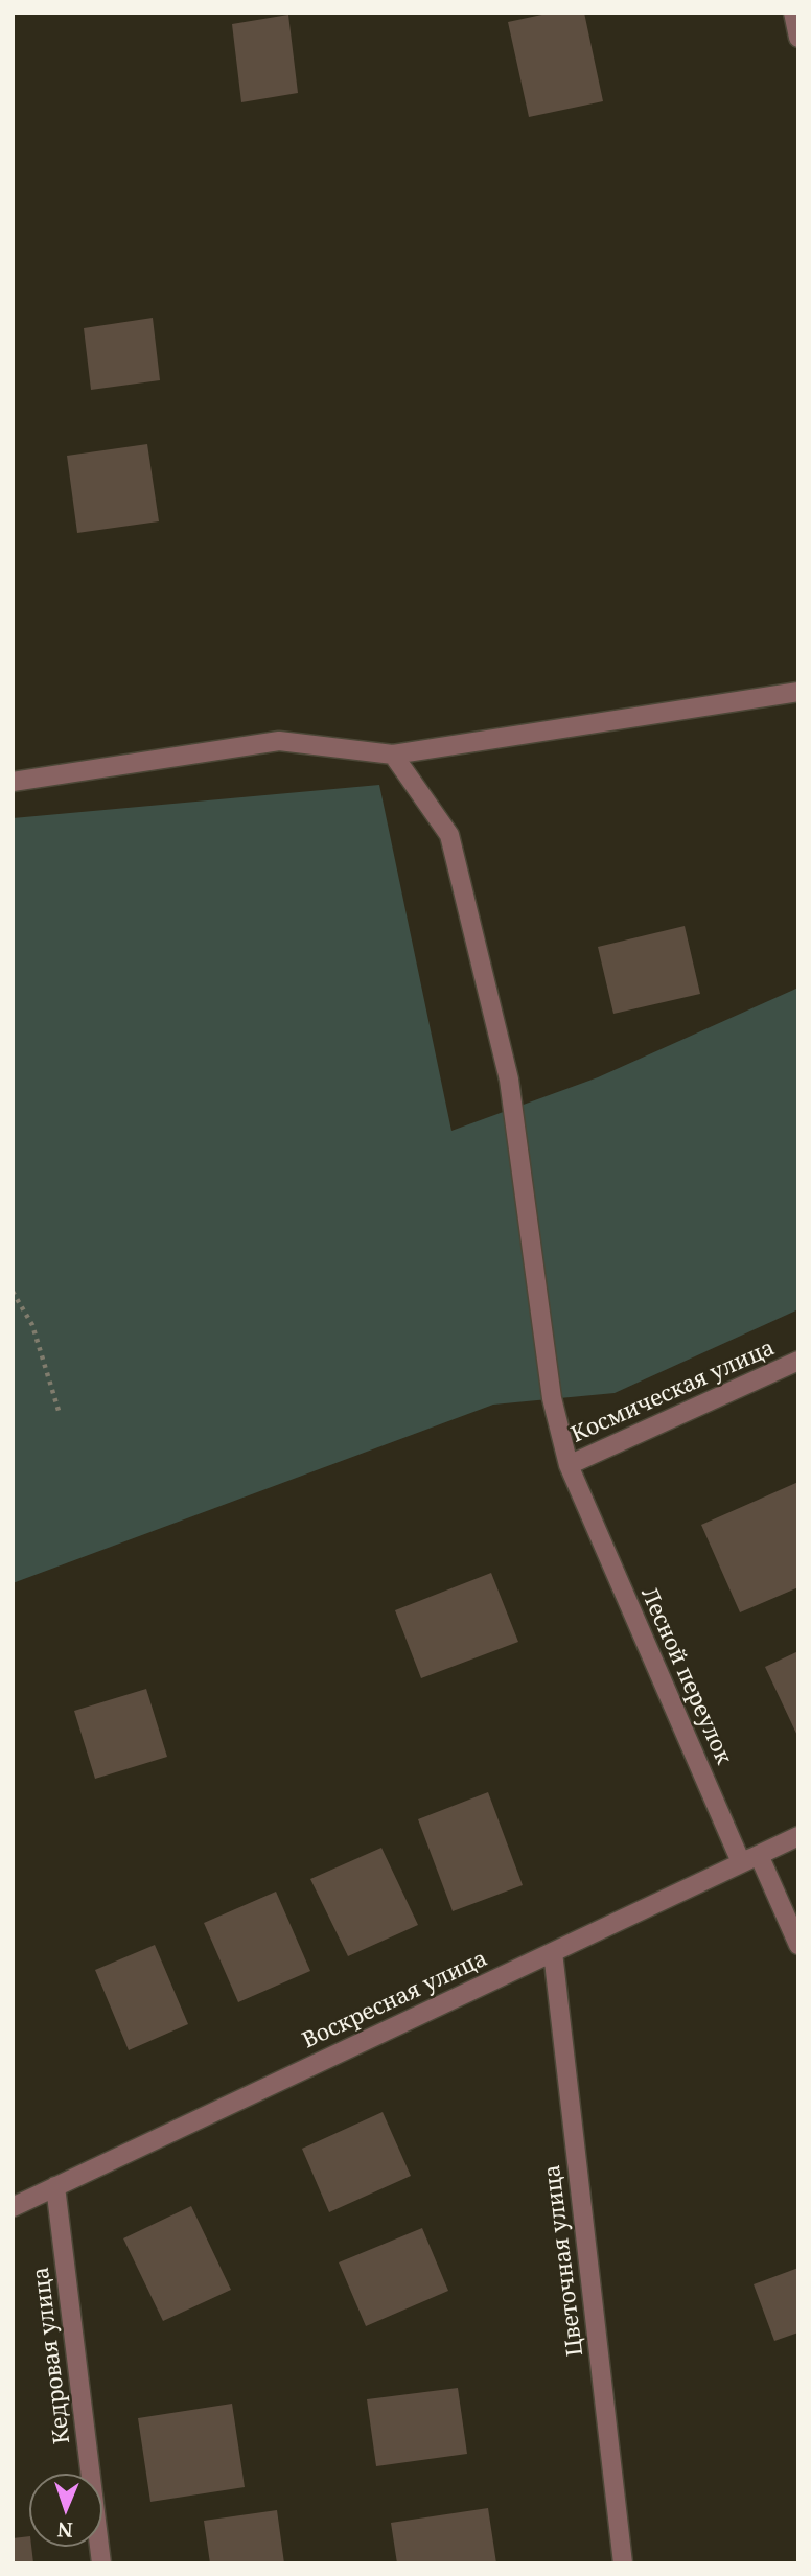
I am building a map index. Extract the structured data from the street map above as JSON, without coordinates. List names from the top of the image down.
{
  "streets": {
    "street": [
      "Космическая улица",
      "Лесной переулок",
      "Воскресная улица",
      "Цветочная улица",
      "Кедровая улица"
    ]
  },
  "crossings": [
    ["Космическая улица", "Лесной переулок"],
    ["Лесной переулок", "Воскресная улица"],
    ["Воскресная улица", "Цветочная улица"],
    ["Воскресная улица", "Кедровая улица"]
  ],
  "north": "bottom"
}
